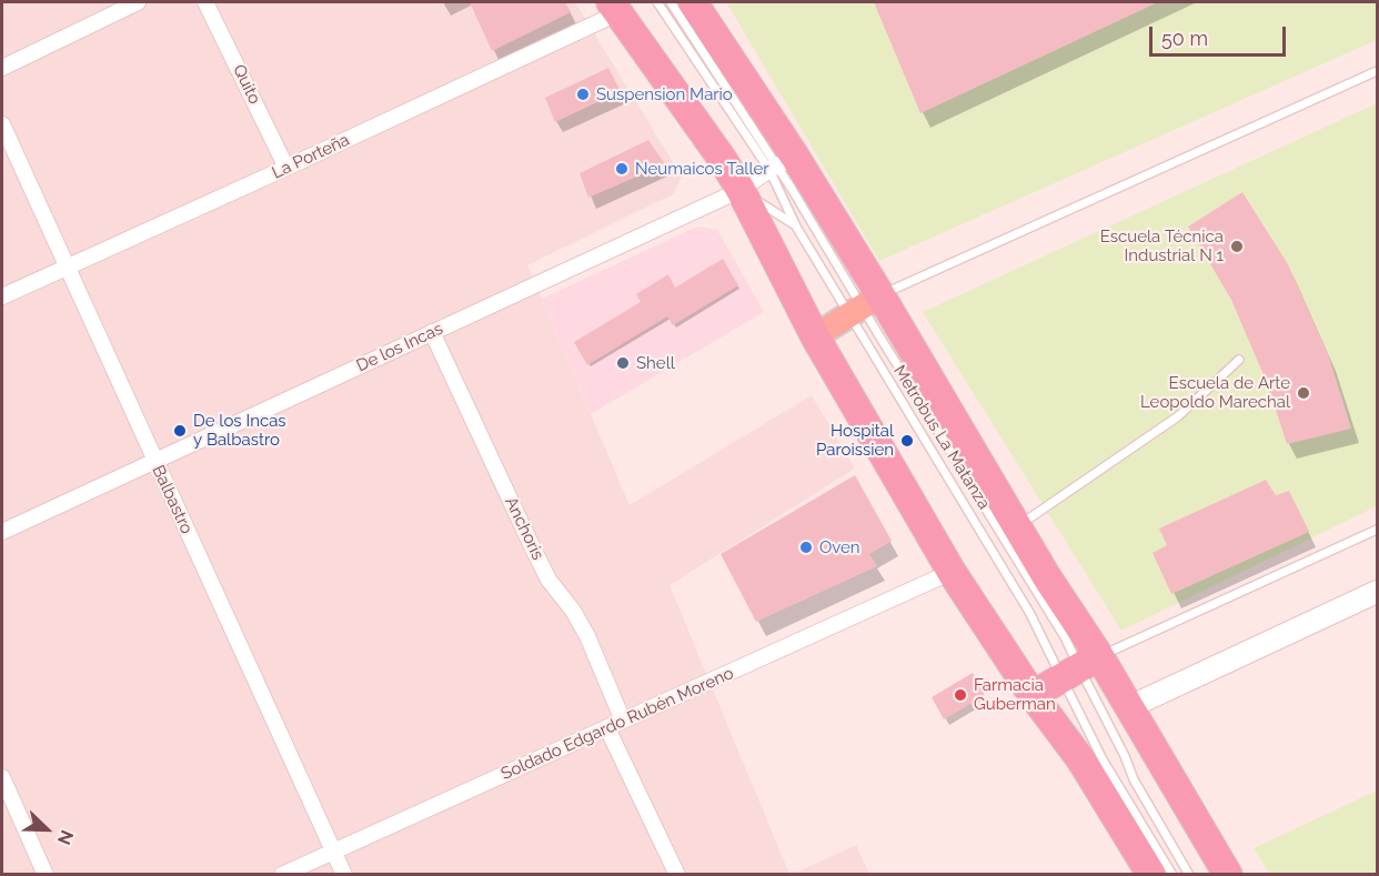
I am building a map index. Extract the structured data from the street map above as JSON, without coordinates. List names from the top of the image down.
{
  "streets": {
    "street": [
      "Quito",
      "La Porteña",
      "De los Incas",
      "Balbastro",
      "Anchoris",
      "Soldado Edgardo Rubén Moreno"
    ],
    "lane": ["Metrobus La Matanza"]
  },
  "crossings": [
    ["Quito", "La Porteña"],
    ["La Porteña", "Balbastro"],
    ["De los Incas", "Metrobus La Matanza"],
    ["De los Incas", "Balbastro"],
    ["De los Incas", "Anchoris"],
    ["Balbastro", "Soldado Edgardo Rubén Moreno"],
    ["Anchoris", "Soldado Edgardo Rubén Moreno"]
  ],
  "places": [
    "Suspension Mario",
    "Neumaicos Taller",
    "Escuela Técnica Industrial N 1",
    "Shell",
    "Escuela de Arte Leopoldo Marechal",
    "De los Incas y Balbastro",
    "Hospital Paroissien",
    "Oven",
    "Farmacia Guberman"
  ],
  "scale_bar": "50 m",
  "north": "bottom right"
}
